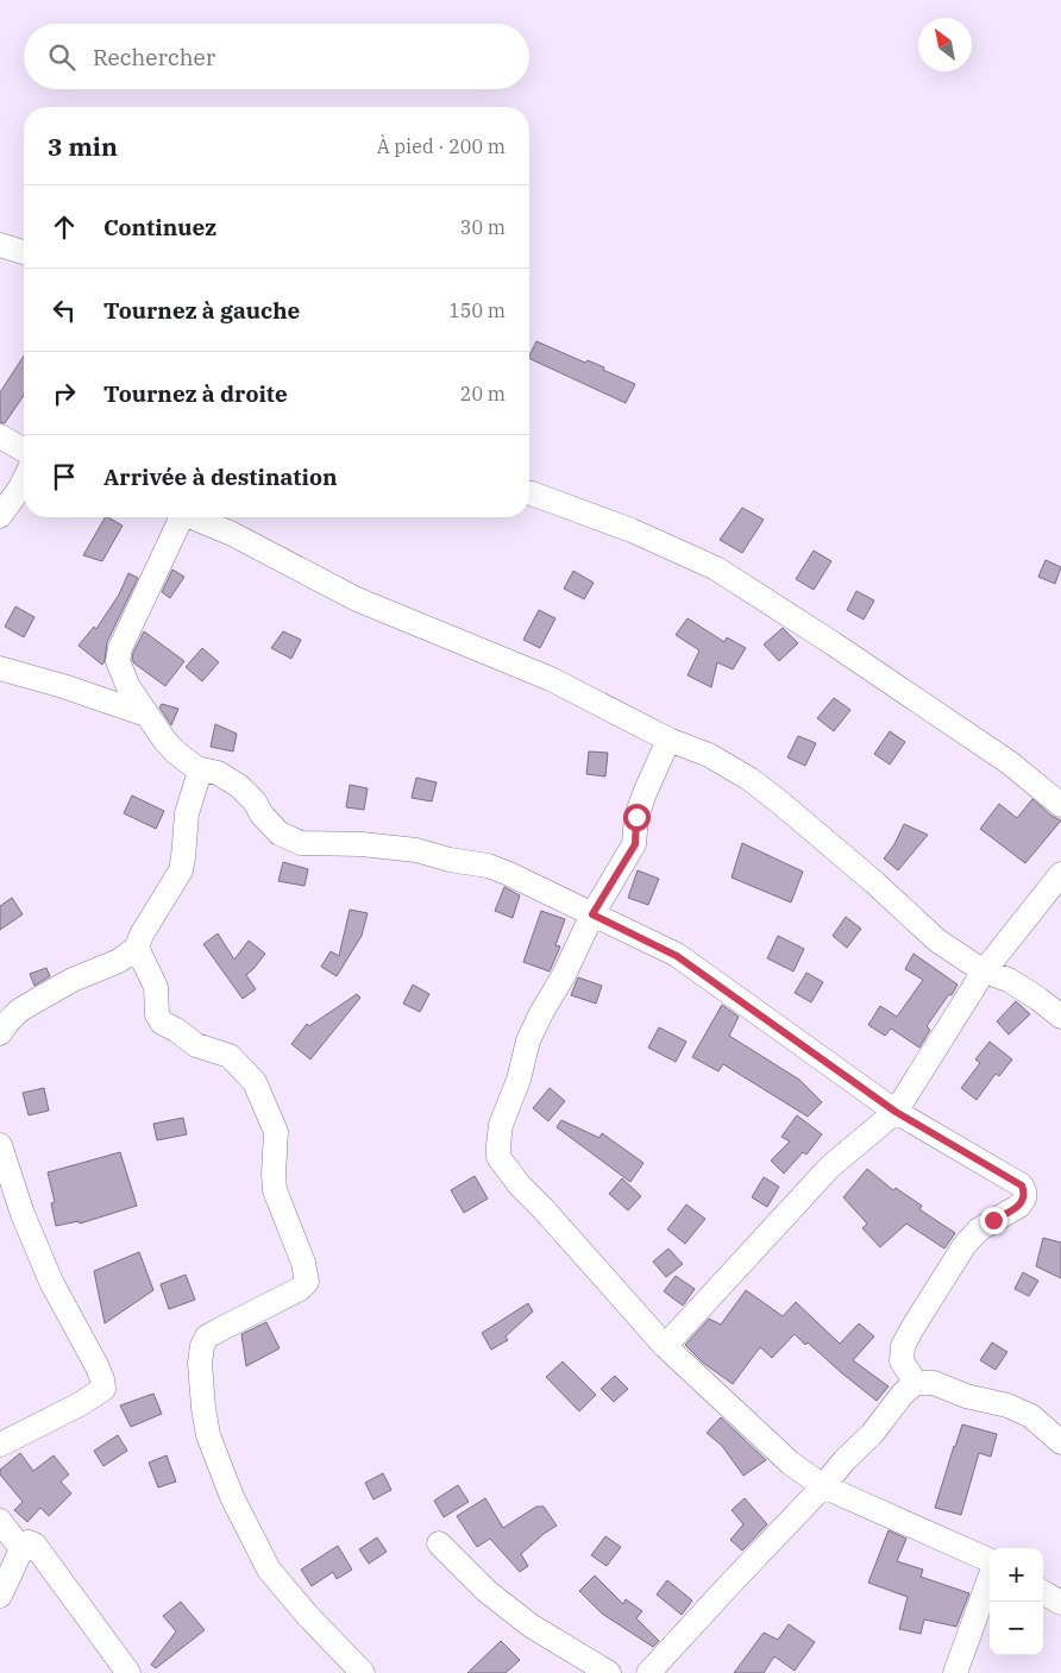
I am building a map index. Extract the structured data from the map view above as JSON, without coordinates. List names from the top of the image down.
{
  "north": "top left",
  "page": {
    "search": "Rechercher",
    "heading": ["3 min", "À pied · 200 m"],
    "list": [
      ["Continuez", "30 m"],
      ["Tournez à gauche", "150 m"],
      ["Tournez à droite", "20 m"],
      "Arrivée à destination"
    ],
    "map_buttons": ["+", "−"]
  }
}
